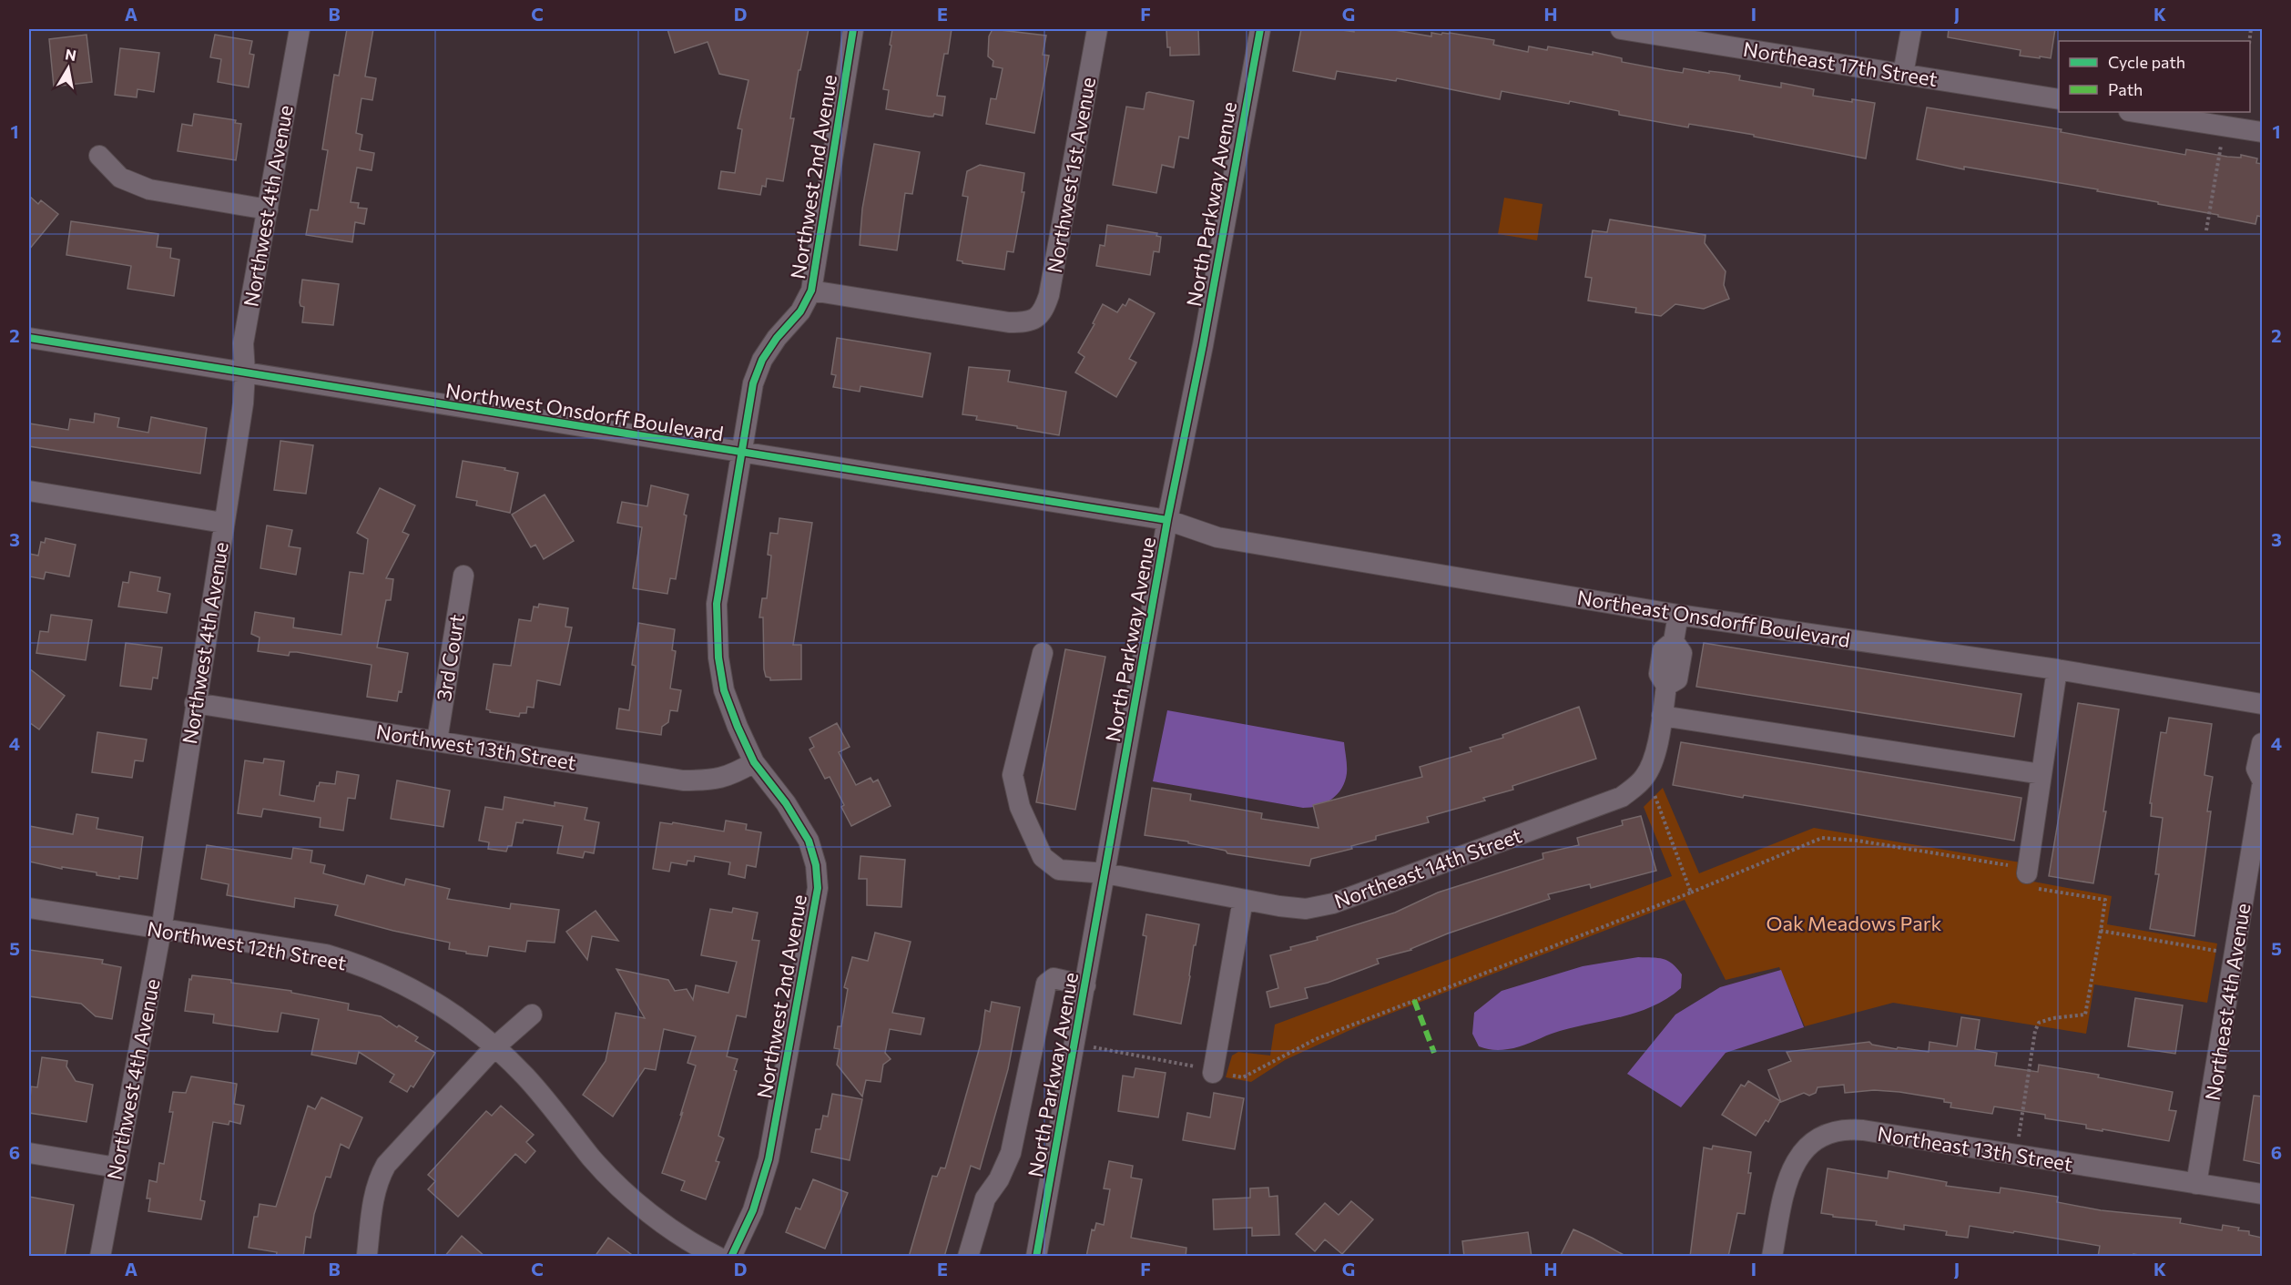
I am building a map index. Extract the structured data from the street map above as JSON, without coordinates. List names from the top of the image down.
{
  "streets": {
    "street": [
      "Northeast 17th Street",
      "Northwest 1st Avenue",
      "Northwest 2nd Avenue",
      "North Parkway Avenue",
      "Northwest 4th Avenue",
      "Northwest Onsdorff Boulevard",
      "Northeast Onsdorff Boulevard",
      "3rd Court",
      "Northwest 13th Street",
      "Northeast 14th Street",
      "Northwest 12th Street",
      "Northeast 4th Avenue",
      "Northeast 13th Street"
    ]
  },
  "crossings": [
    ["Northwest 1st Avenue", "Northwest 2nd Avenue"],
    ["Northwest 2nd Avenue", "Northwest Onsdorff Boulevard"],
    ["Northwest 2nd Avenue", "Northwest 13th Street"],
    ["North Parkway Avenue", "Northwest Onsdorff Boulevard"],
    ["North Parkway Avenue", "Northeast Onsdorff Boulevard"],
    ["North Parkway Avenue", "Northeast 14th Street"],
    ["Northwest 4th Avenue", "Northwest Onsdorff Boulevard"],
    ["Northwest 4th Avenue", "Northwest 13th Street"],
    ["Northwest 4th Avenue", "Northwest 12th Street"],
    ["Northwest Onsdorff Boulevard", "Northeast Onsdorff Boulevard"],
    ["Northeast Onsdorff Boulevard", "Northeast 14th Street"],
    ["3rd Court", "Northwest 13th Street"],
    ["Northeast 4th Avenue", "Northeast 13th Street"]
  ],
  "parks": ["Oak Meadows Park"],
  "legend": ["Cycle path", "Path"],
  "north": "top",
  "grid": {
    "columns": [
      "A",
      "B",
      "C",
      "D",
      "E",
      "F",
      "G",
      "H",
      "I",
      "J",
      "K"
    ],
    "rows": [
      "1",
      "2",
      "3",
      "4",
      "5",
      "6"
    ]
  }
}
